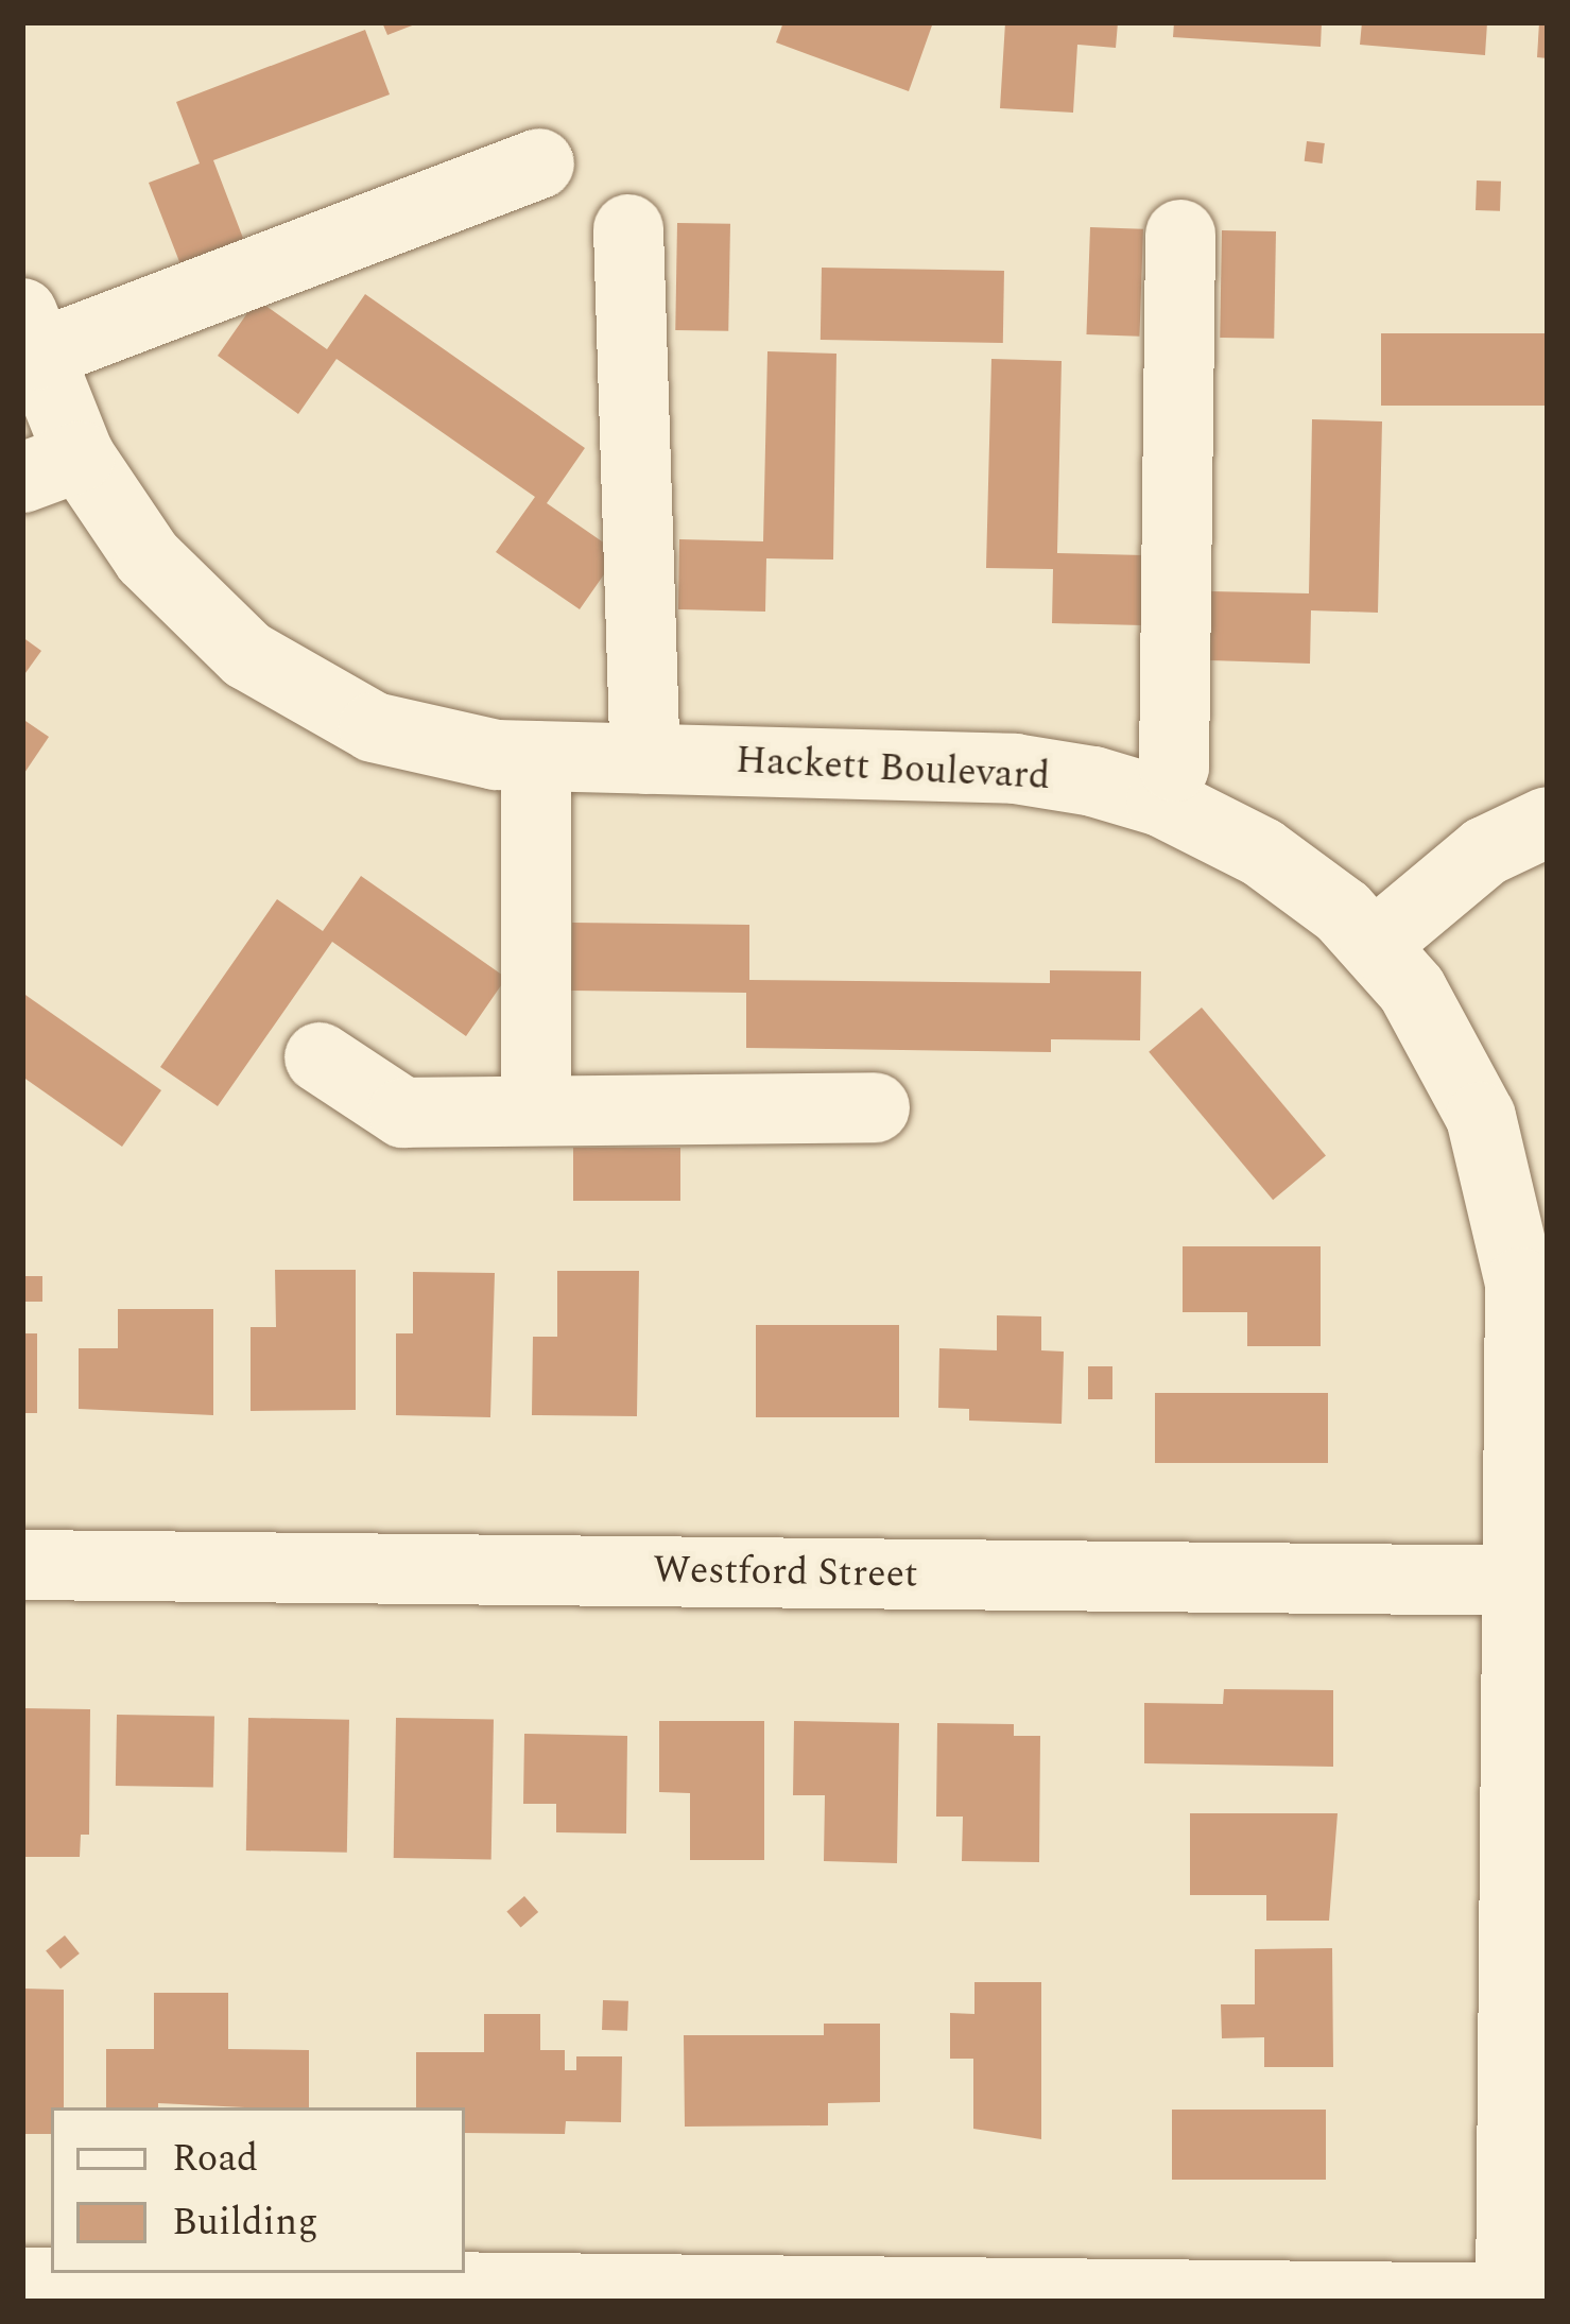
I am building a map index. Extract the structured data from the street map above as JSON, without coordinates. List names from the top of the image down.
{
  "streets": {
    "street": ["Hackett Boulevard", "Westford Street"]
  },
  "crossings": [
    ["Hackett Boulevard", "Westford Street"]
  ],
  "legend": ["Road", "Building"]
}
